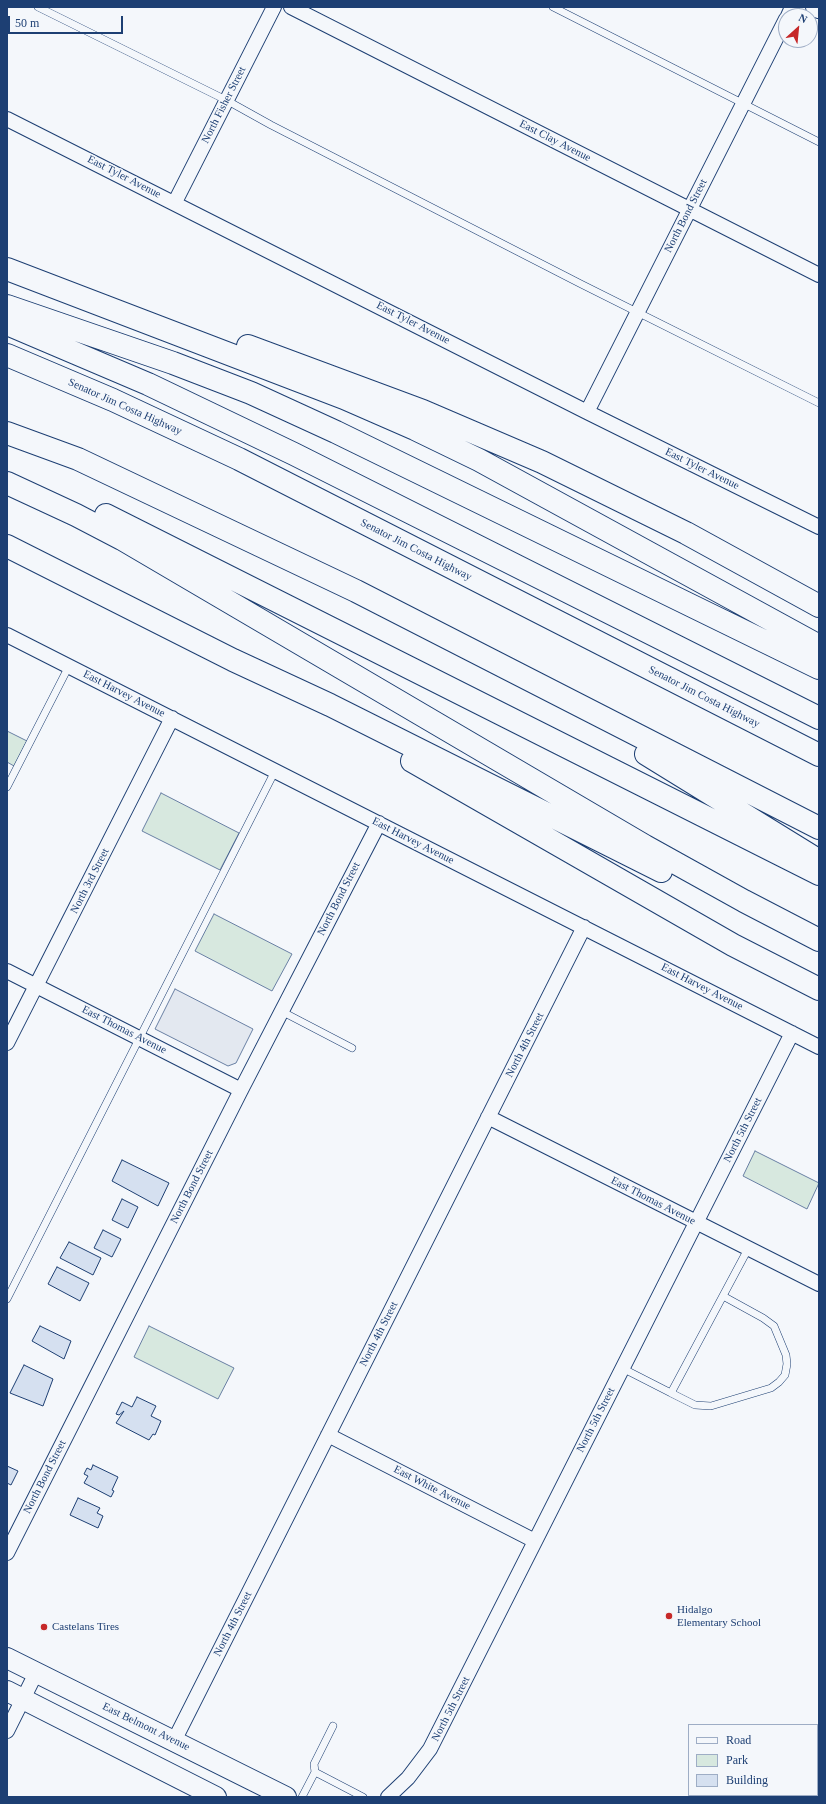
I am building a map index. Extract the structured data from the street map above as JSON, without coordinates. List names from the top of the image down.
{
  "streets": {
    "highway": ["Senator Jim Costa Highway"],
    "main road": ["East Belmont Avenue"],
    "street": [
      "North Fisher Street",
      "East Clay Avenue",
      "East Tyler Avenue",
      "North Bond Street",
      "East Harvey Avenue",
      "North 3rd Street",
      "East Thomas Avenue",
      "North 4th Street",
      "North 5th Street",
      "East White Avenue"
    ]
  },
  "crossings": [
    ["North Fisher Street", "East Tyler Avenue"],
    ["East Clay Avenue", "North Bond Street"],
    ["East Tyler Avenue", "North Bond Street"],
    ["North Bond Street", "East Harvey Avenue"],
    ["North Bond Street", "East Thomas Avenue"],
    ["East Harvey Avenue", "North 3rd Street"],
    ["East Harvey Avenue", "North 4th Street"],
    ["East Harvey Avenue", "North 5th Street"],
    ["North 3rd Street", "East Thomas Avenue"],
    ["East Thomas Avenue", "North 4th Street"],
    ["East Thomas Avenue", "North 5th Street"],
    ["North 4th Street", "East White Avenue"],
    ["North 4th Street", "East Belmont Avenue"],
    ["North 5th Street", "East White Avenue"]
  ],
  "places": ["Hidalgo Elementary School", "Castelans Tires"],
  "legend": ["Road", "Park", "Building"],
  "scale_bar": "50 m",
  "north": "top right"
}
